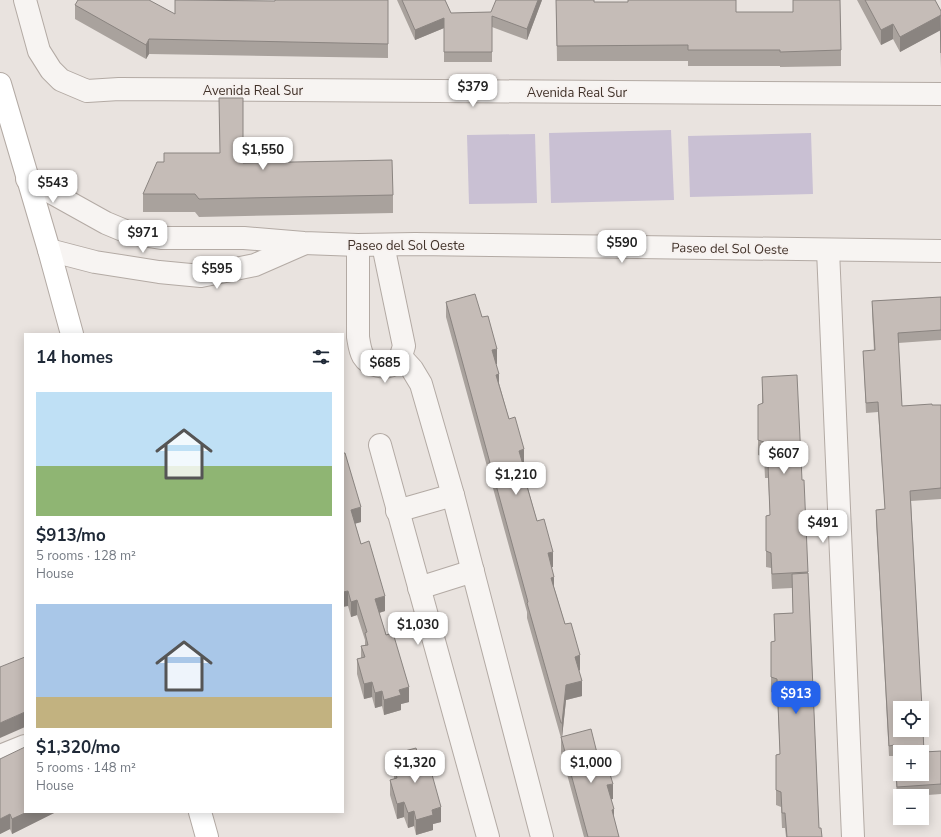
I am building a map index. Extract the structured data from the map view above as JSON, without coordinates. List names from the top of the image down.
{
  "streets": {
    "street": ["Avenida Real Sur", "Paseo del Sol Oeste"]
  },
  "page": {
    "price": [
      "$379",
      "$1,550",
      "$543",
      "$971",
      "$590",
      "$595",
      "$685",
      "$607",
      "$1,210",
      "$491",
      "$1,030",
      "$913",
      "$1,320",
      "$1,000"
    ],
    "heading": "14 homes",
    "list": [
      {
        "name": "$913/mo",
        "note": "5 rooms · 128 m² · House"
      },
      {
        "name": "$1,320/mo",
        "note": "5 rooms · 148 m² · House"
      }
    ],
    "map_buttons": ["+", "−"]
  }
}
